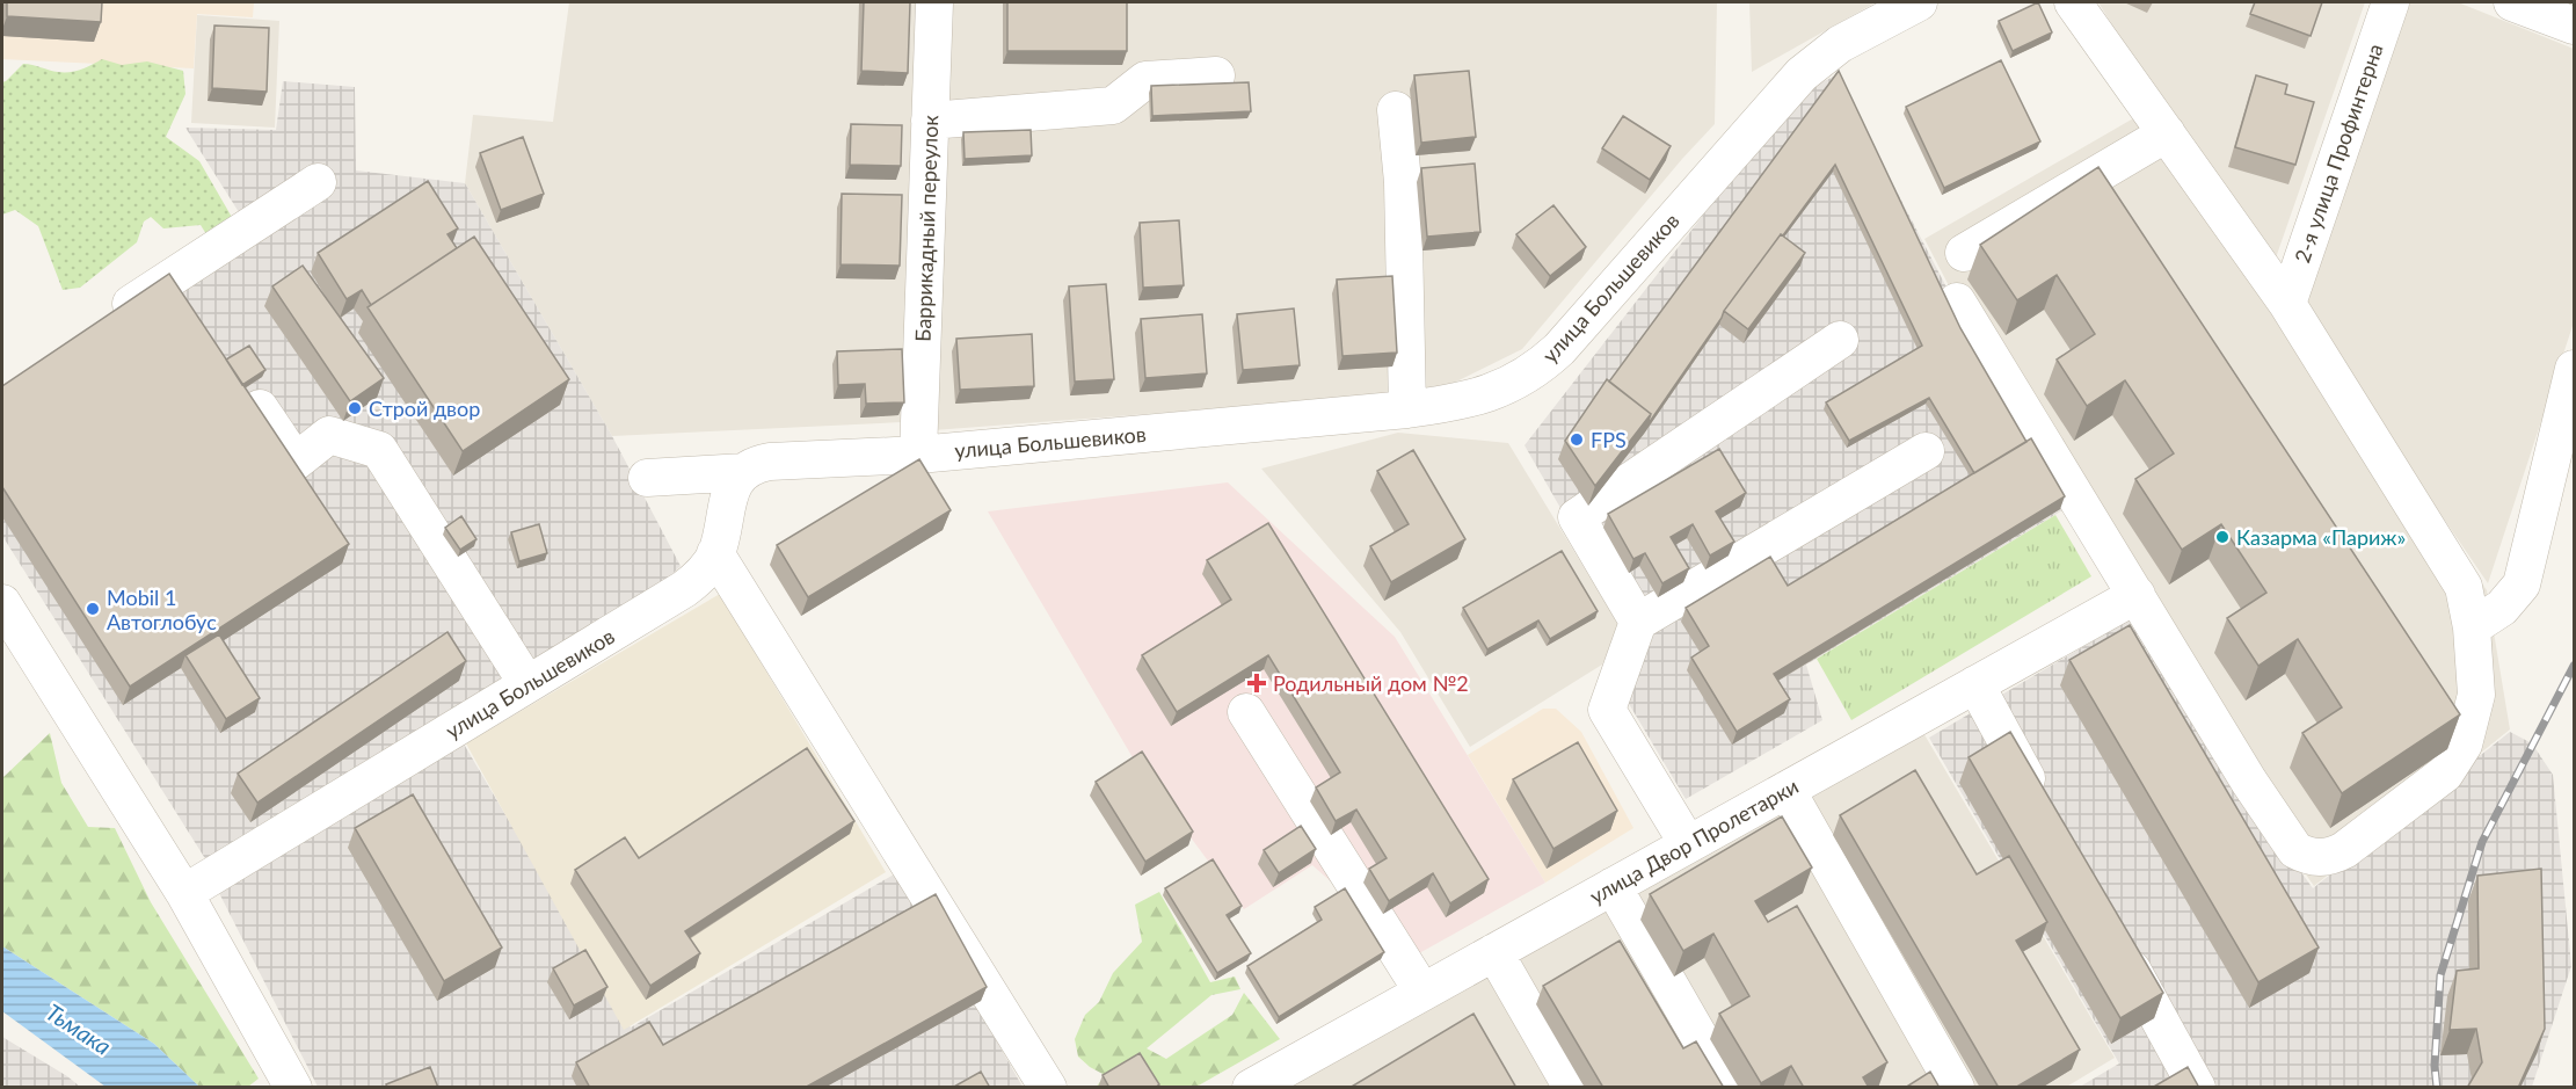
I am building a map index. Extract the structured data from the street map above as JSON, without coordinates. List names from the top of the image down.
{
  "streets": {
    "street": [
      "2-я улица Профинтерна",
      "Баррикадный переулок",
      "улица Большевиков",
      "улица Двор Пролетарки"
    ]
  },
  "crossings": [
    ["Баррикадный переулок", "улица Большевиков"]
  ],
  "water": ["Тьмака"],
  "places": {
    "other": [
      "Строй двор",
      "FPS",
      "Казарма «Париж»",
      "Mobil 1 Автоглобус"
    ],
    "health": ["Родильный дом №2"]
  }
}
